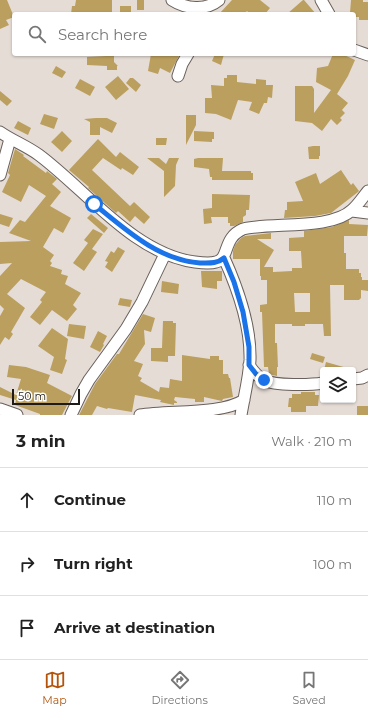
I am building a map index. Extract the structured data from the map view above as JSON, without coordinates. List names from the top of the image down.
{
  "scale_bar": "50 m",
  "page": {
    "search": "Search here",
    "scale": "50 m",
    "heading": ["3 min", "Walk · 210 m"],
    "list": [
      ["Continue", "110 m"],
      ["Turn right", "100 m"],
      "Arrive at destination"
    ],
    "nav": ["Map", "Directions", "Saved"]
  }
}
